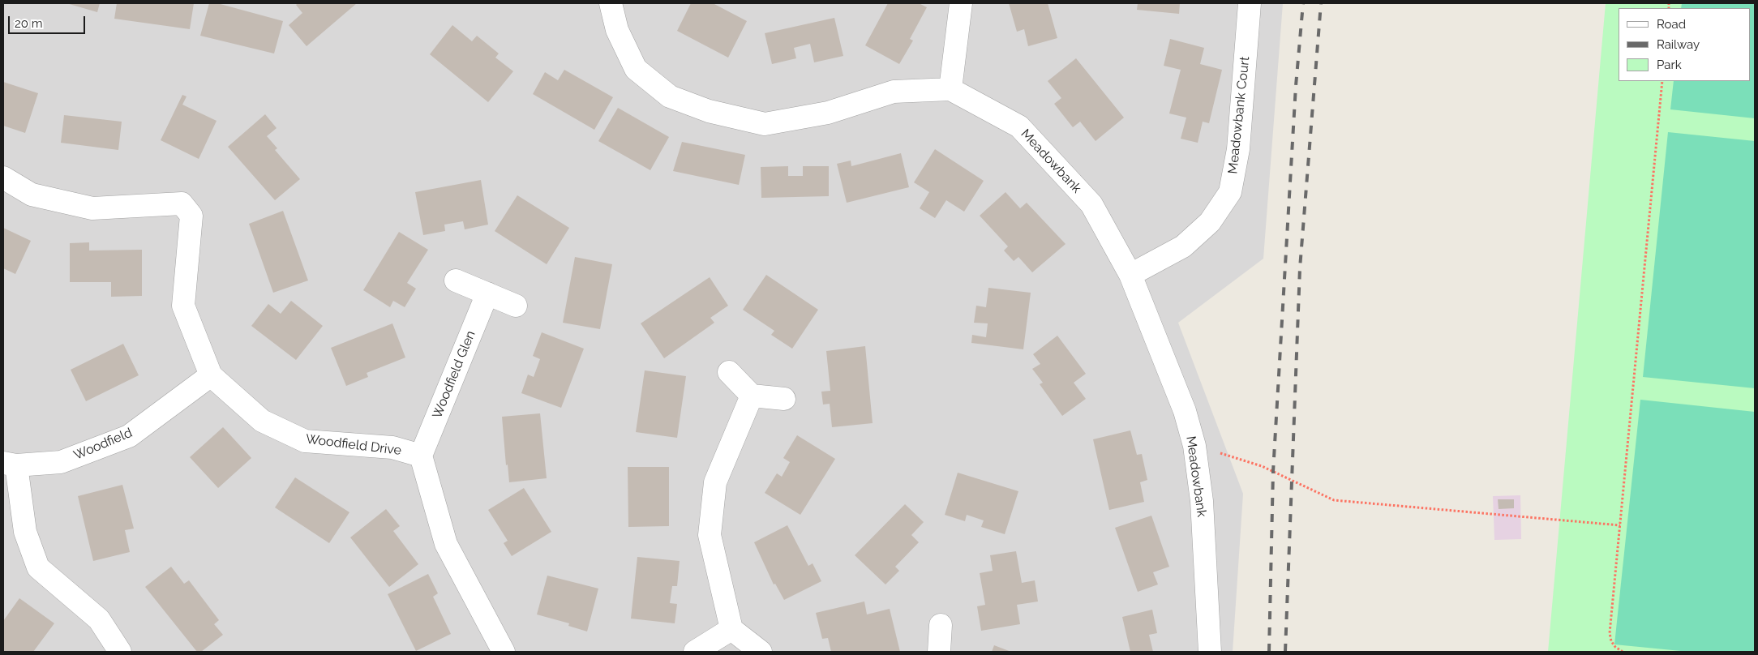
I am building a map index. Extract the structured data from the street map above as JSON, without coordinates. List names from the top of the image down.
{
  "streets": {
    "street": [
      "Meadowbank Court",
      "Meadowbank",
      "Woodfield Glen",
      "Woodfield",
      "Woodfield Drive"
    ]
  },
  "crossings": [
    ["Meadowbank Court", "Meadowbank"],
    ["Woodfield Glen", "Woodfield Drive"],
    ["Woodfield", "Woodfield Drive"]
  ],
  "legend": ["Road", "Railway", "Park"],
  "scale_bar": "20 m"
}
